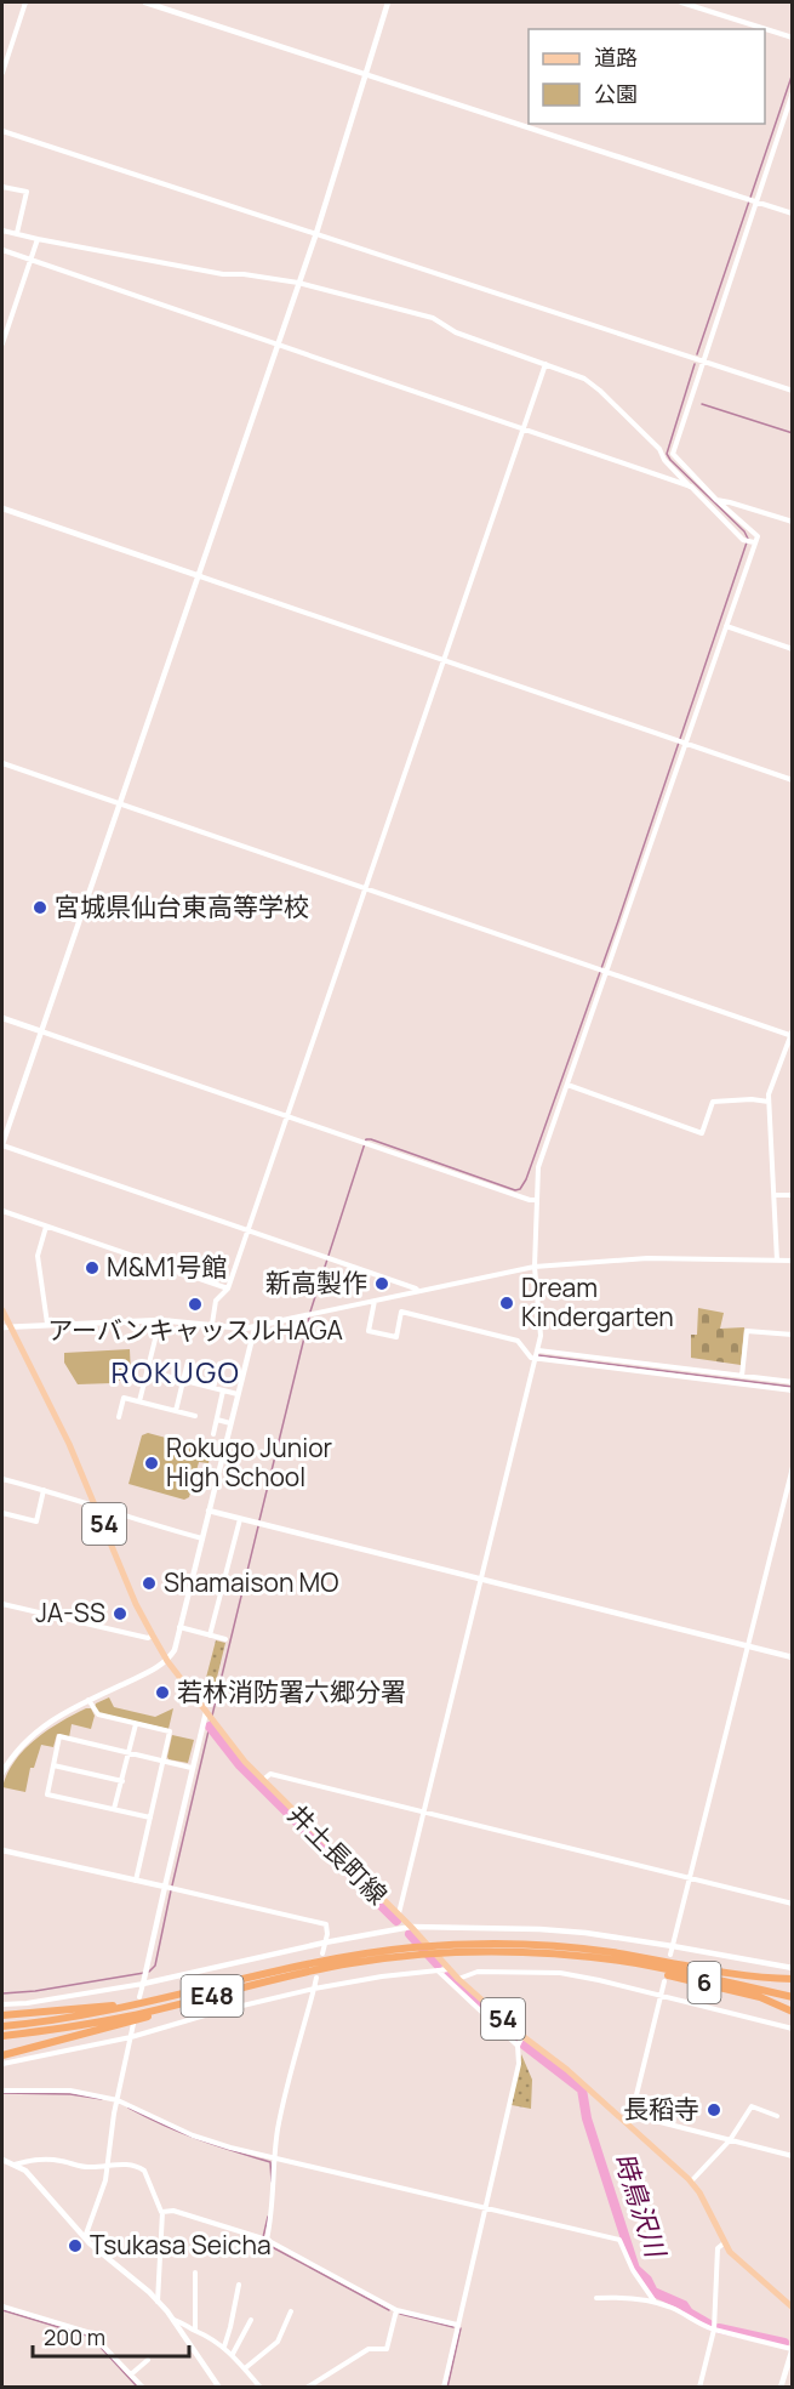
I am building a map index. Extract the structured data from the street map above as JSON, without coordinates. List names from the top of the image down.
{
  "streets": {
    "highway": ["6", "E48"],
    "main road": ["54", "井土長町線"]
  },
  "crossings": [
    ["6", "E48"]
  ],
  "districts": ["ROKUGO"],
  "water": ["時鳥沢川"],
  "places": [
    "宮城県仙台東高等学校",
    "M&M1号館",
    "新高製作",
    "Dream Kindergarten",
    "アーバンキャッスルHAGA",
    "Rokugo Junior High School",
    "Shamaison MO",
    "JA-SS",
    "若林消防署六郷分署",
    "長稻寺",
    "Tsukasa Seicha"
  ],
  "legend": ["道路", "公園"],
  "scale_bar": "200 m"
}
